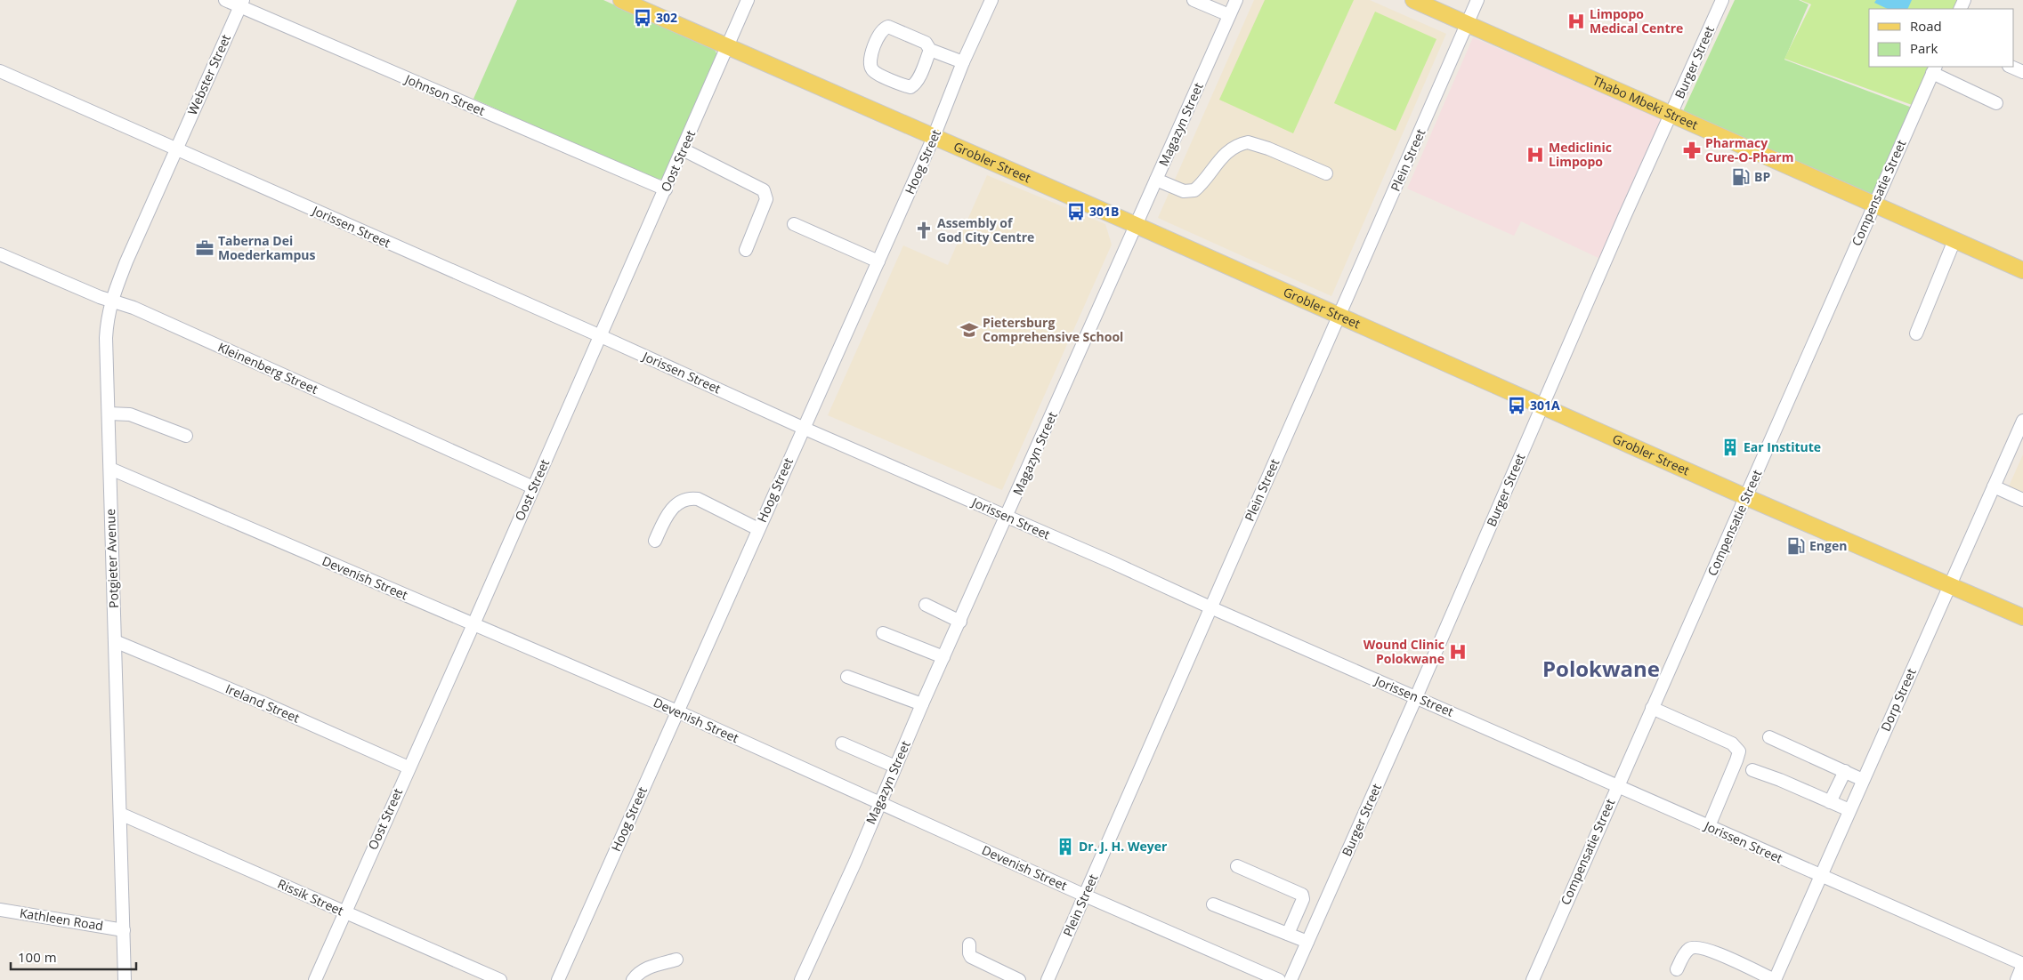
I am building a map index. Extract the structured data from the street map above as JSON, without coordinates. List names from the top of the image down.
{
  "streets": {
    "main road": ["Thabo Mbeki Street", "Grobler Street"],
    "street": [
      "Burger Street",
      "Webster Street",
      "Johnson Street",
      "Magazyn Street",
      "Plein Street",
      "Oost Street",
      "Hoog Street",
      "Compensatie Street",
      "Jorissen Street",
      "Kleinenberg Street",
      "Potgieter Avenue",
      "Devenish Street",
      "Dorp Street",
      "Ireland Street",
      "Rissik Street",
      "Kathleen Road"
    ]
  },
  "crossings": [
    ["Burger Street", "Thabo Mbeki Street"],
    ["Burger Street", "Grobler Street"],
    ["Burger Street", "Jorissen Street"],
    ["Webster Street", "Johnson Street"],
    ["Webster Street", "Jorissen Street"],
    ["Webster Street", "Potgieter Avenue"],
    ["Johnson Street", "Oost Street"],
    ["Thabo Mbeki Street", "Plein Street"],
    ["Thabo Mbeki Street", "Compensatie Street"],
    ["Magazyn Street", "Grobler Street"],
    ["Magazyn Street", "Jorissen Street"],
    ["Magazyn Street", "Devenish Street"],
    ["Plein Street", "Grobler Street"],
    ["Plein Street", "Jorissen Street"],
    ["Plein Street", "Devenish Street"],
    ["Oost Street", "Grobler Street"],
    ["Oost Street", "Jorissen Street"],
    ["Oost Street", "Kleinenberg Street"],
    ["Oost Street", "Devenish Street"],
    ["Oost Street", "Ireland Street"],
    ["Oost Street", "Rissik Street"],
    ["Hoog Street", "Grobler Street"],
    ["Hoog Street", "Jorissen Street"],
    ["Hoog Street", "Devenish Street"],
    ["Grobler Street", "Compensatie Street"],
    ["Grobler Street", "Dorp Street"],
    ["Compensatie Street", "Jorissen Street"],
    ["Jorissen Street", "Potgieter Avenue"],
    ["Jorissen Street", "Dorp Street"],
    ["Kleinenberg Street", "Potgieter Avenue"],
    ["Potgieter Avenue", "Devenish Street"],
    ["Potgieter Avenue", "Ireland Street"],
    ["Potgieter Avenue", "Rissik Street"],
    ["Potgieter Avenue", "Kathleen Road"]
  ],
  "districts": ["Polokwane"],
  "places": {
    "bus stop": ["302", "301B", "301A"],
    "hospital": ["Limpopo Medical Centre", "Mediclinic Limpopo", "Wound Clinic Polokwane"],
    "pharmacy": ["Pharmacy Cure-O-Pharm"],
    "fuel station": ["BP", "Engen"],
    "church": ["Assembly of God City Centre"],
    "office": ["Taberna Dei Moederkampus"],
    "school or university": ["Pietersburg Comprehensive School"],
    "building": ["Ear Institute", "Dr. J. H. Weyer"]
  },
  "legend": ["Road", "Park"],
  "scale_bar": "100 m"
}
